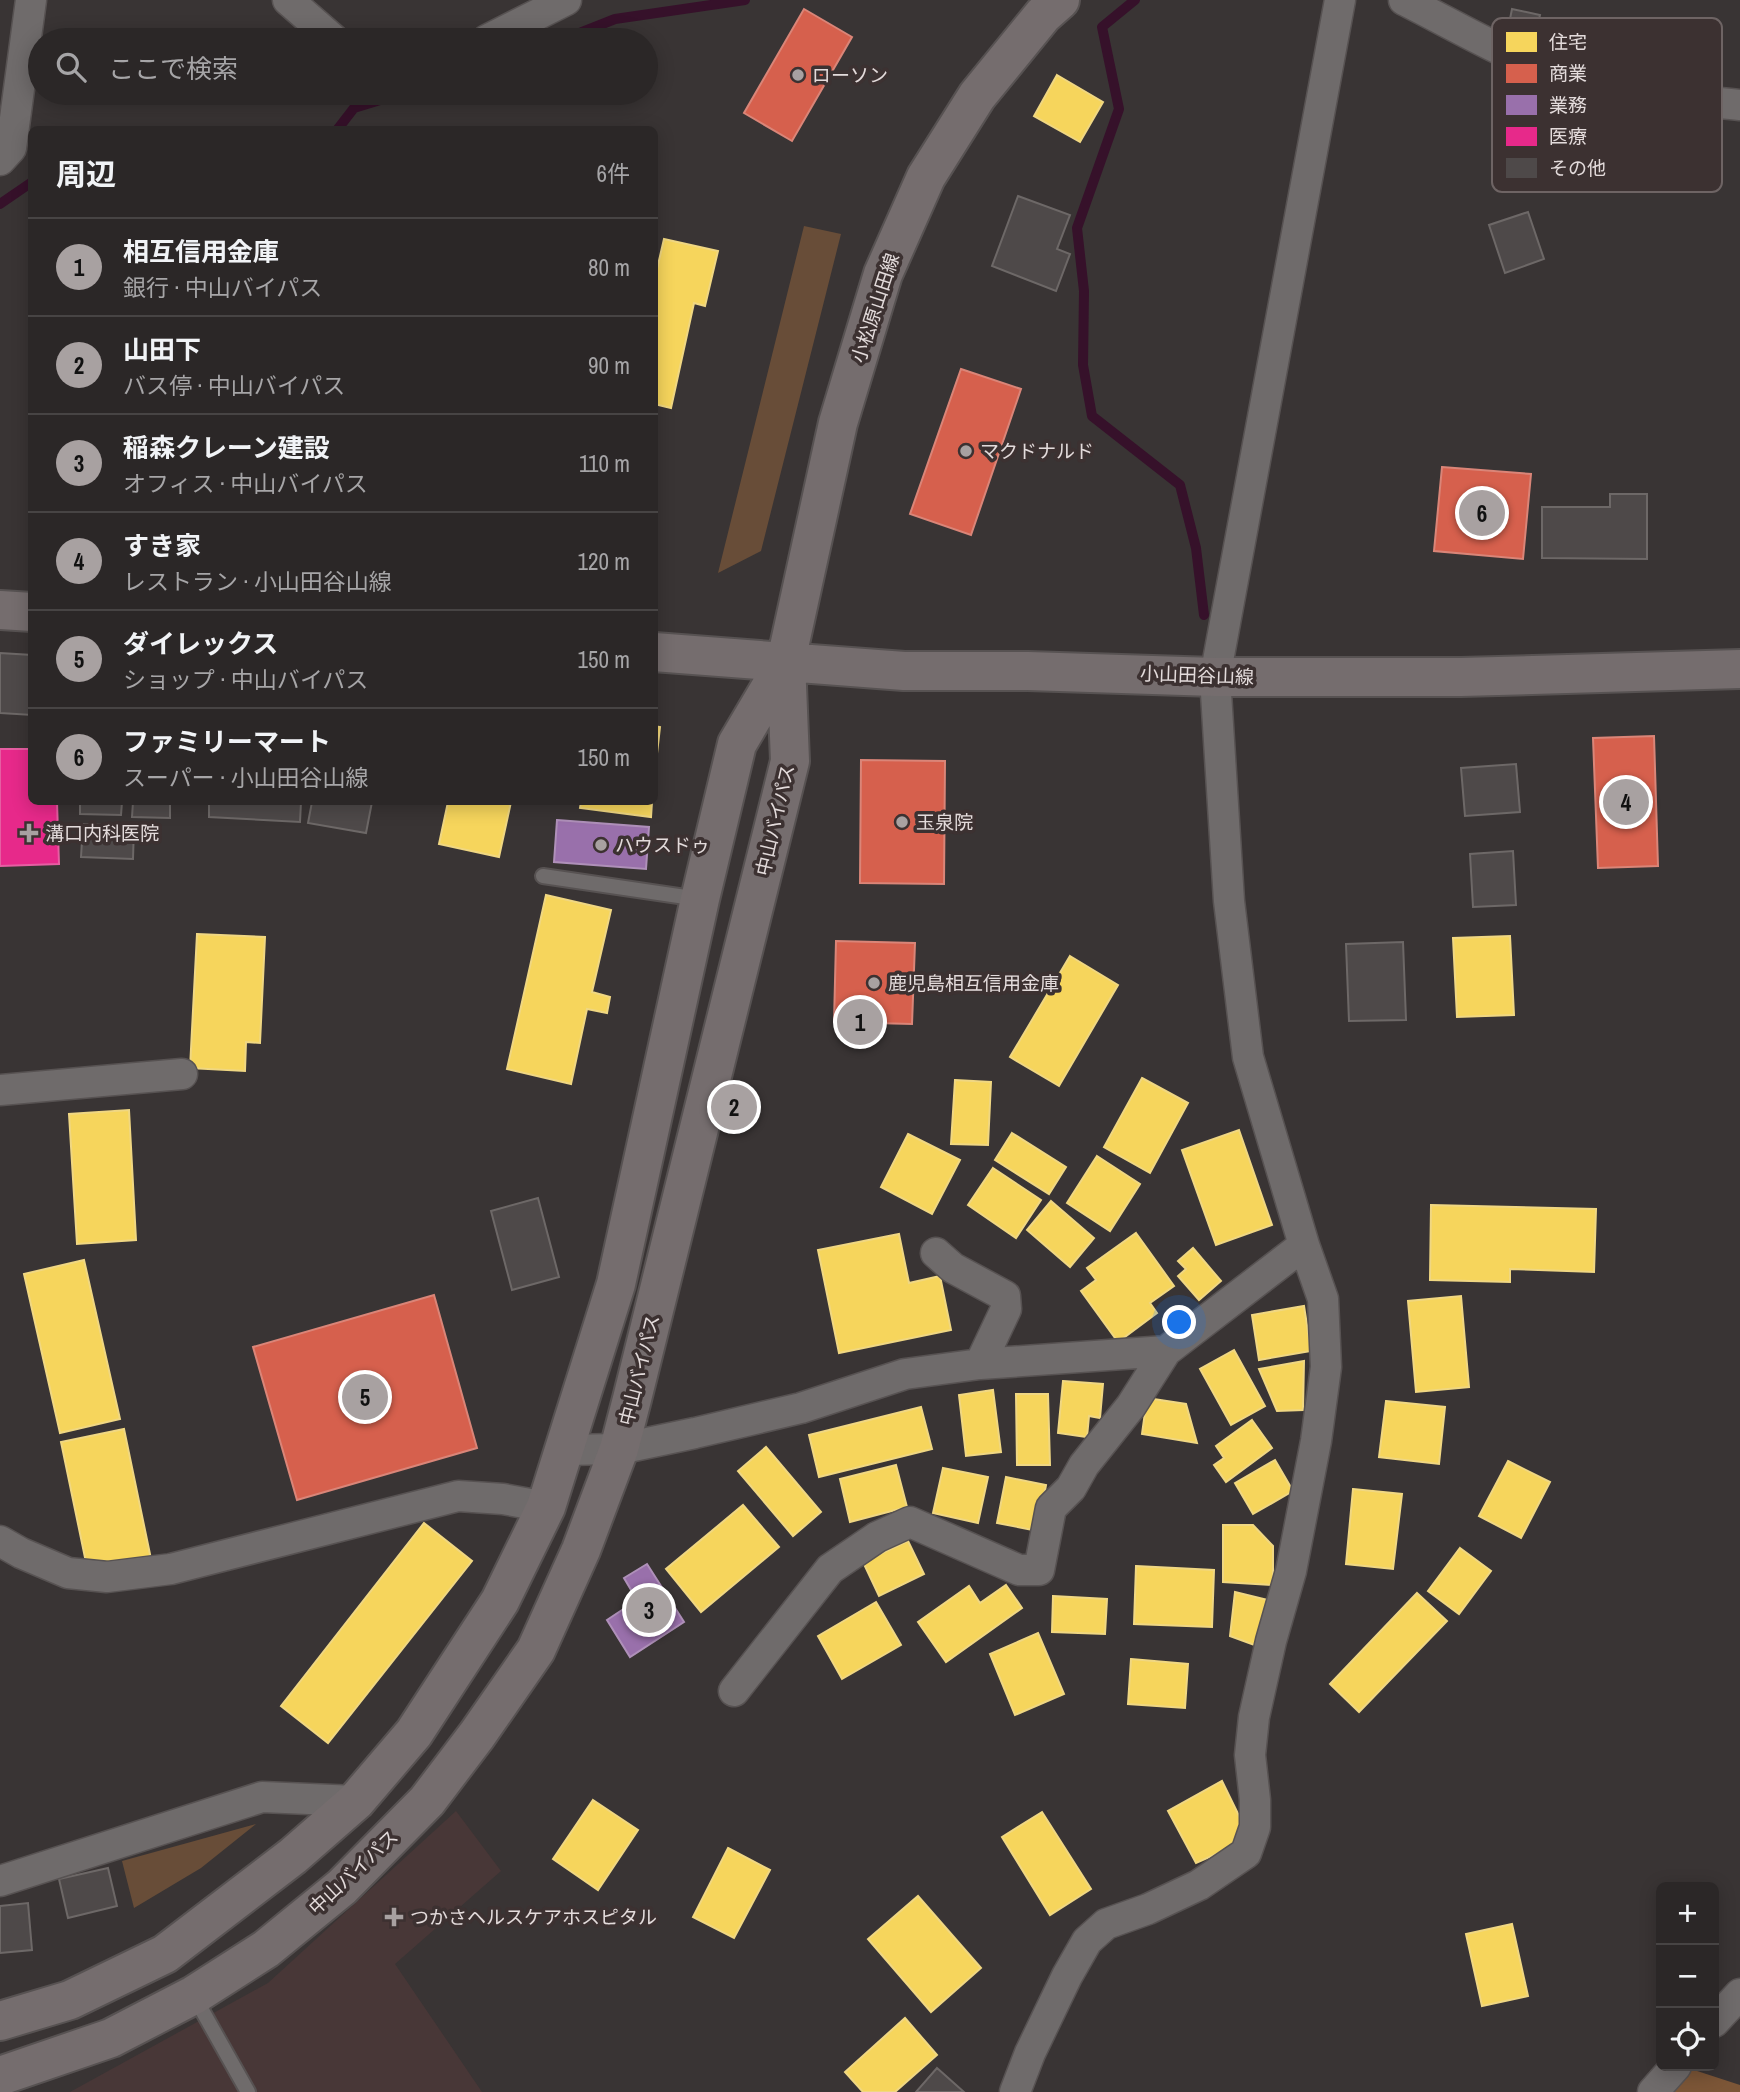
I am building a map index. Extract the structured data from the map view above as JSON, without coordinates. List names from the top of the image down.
{
  "streets": {
    "street": ["小松原山田線", "小山田谷山線", "中山バイパス"]
  },
  "crossings": [
    ["小松原山田線", "小山田谷山線"],
    ["小松原山田線", "中山バイパス"],
    ["小山田谷山線", "中山バイパス"]
  ],
  "places": {
    "other": [
      "ローソン",
      "マクドナルド",
      "玉泉院",
      "ハウスドゥ",
      "鹿児島相互信用金庫"
    ],
    "health": ["溝口内科医院", "つかさヘルスケアホスピタル"]
  },
  "legend": [
    "住宅",
    "商業",
    "業務",
    "医療",
    "その他"
  ],
  "page": {
    "search": "ここで検索",
    "heading": ["周辺", "6件"],
    "list": [
      {
        "mark": "1",
        "name": "相互信用金庫",
        "note": "銀行 · 中山バイパス",
        "value": "80 m"
      },
      {
        "mark": "2",
        "name": "山田下",
        "note": "バス停 · 中山バイパス",
        "value": "90 m"
      },
      {
        "mark": "3",
        "name": "稲森クレーン建設",
        "note": "オフィス · 中山バイパス",
        "value": "110 m"
      },
      {
        "mark": "4",
        "name": "すき家",
        "note": "レストラン · 小山田谷山線",
        "value": "120 m"
      },
      {
        "mark": "5",
        "name": "ダイレックス",
        "note": "ショップ · 中山バイパス",
        "value": "150 m"
      },
      {
        "mark": "6",
        "name": "ファミリーマート",
        "note": "スーパー · 小山田谷山線",
        "value": "150 m"
      }
    ],
    "pins": [
      "6",
      "4",
      "1",
      "2",
      "5",
      "3"
    ],
    "map_buttons": ["+", "−"]
  }
}
